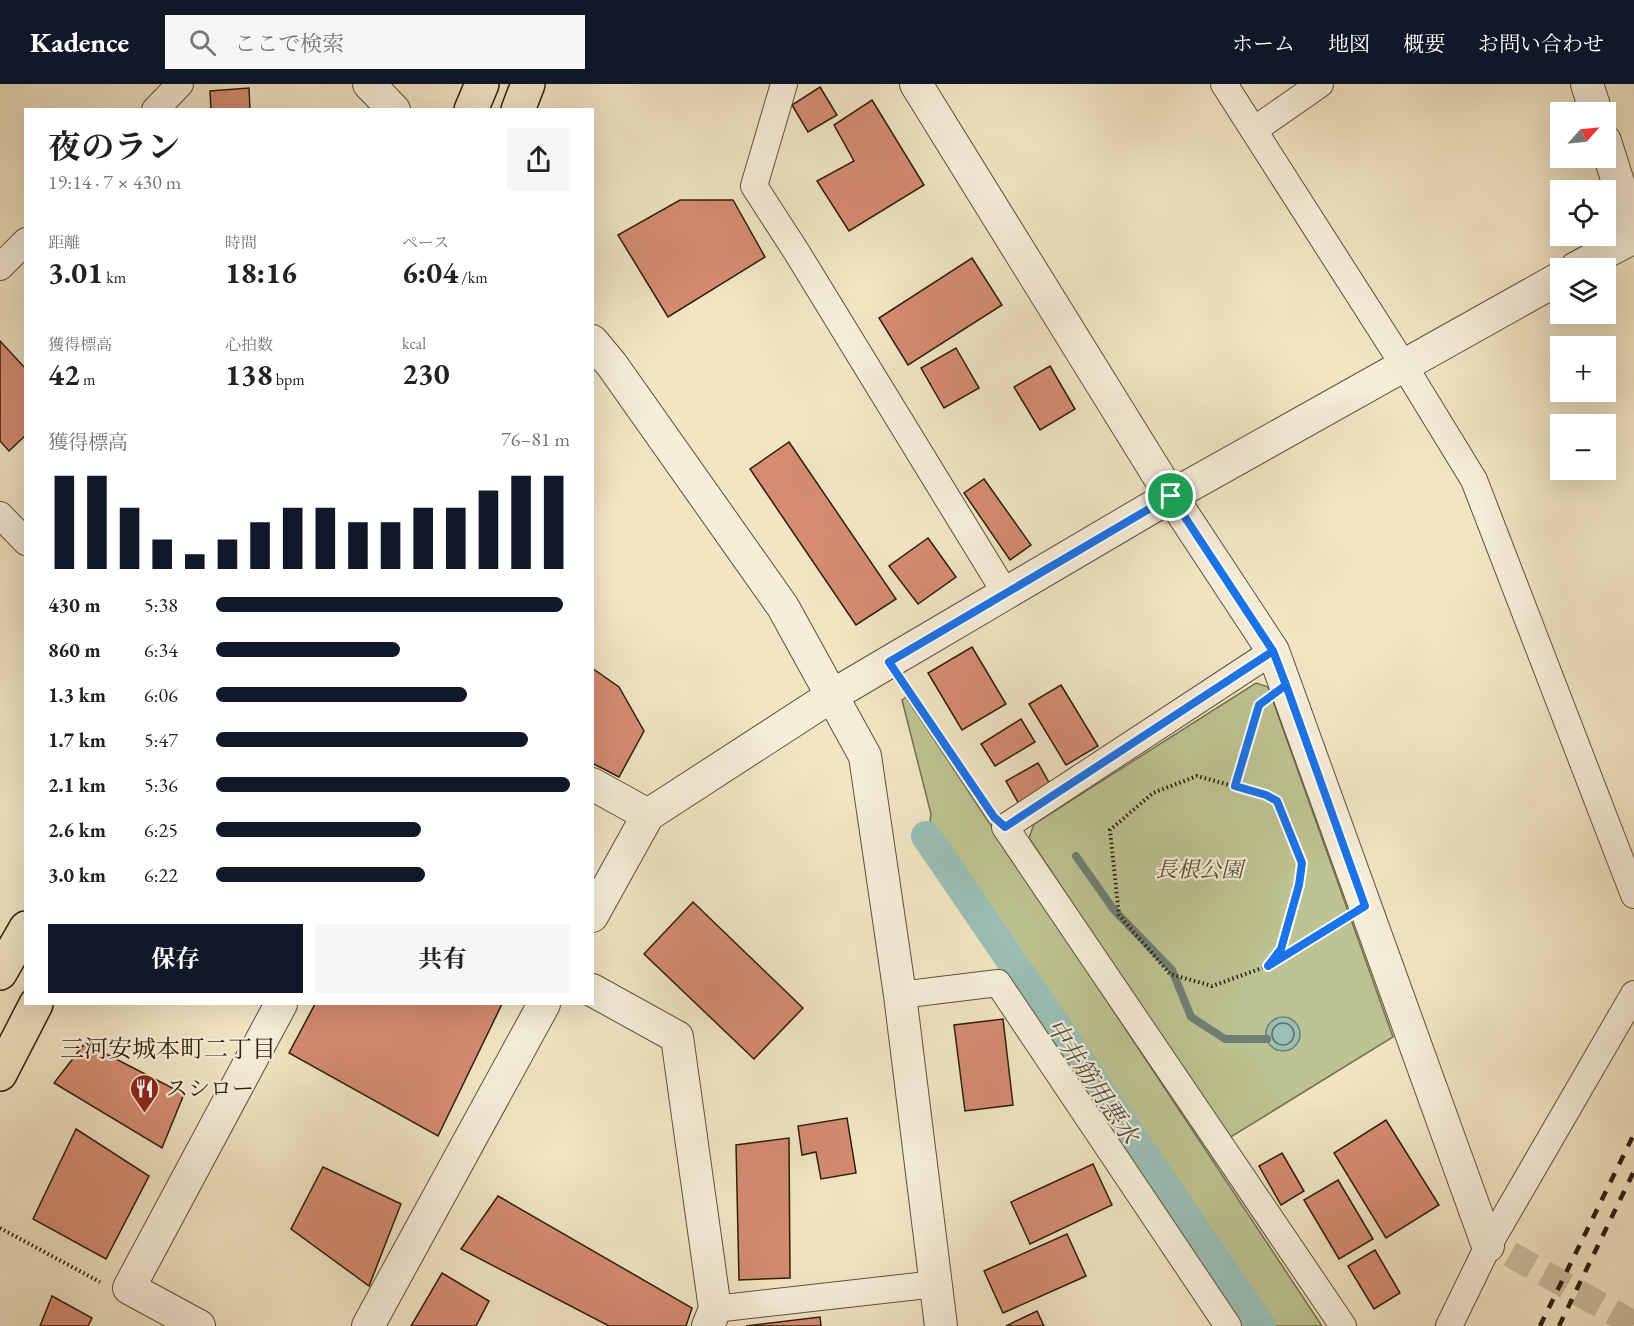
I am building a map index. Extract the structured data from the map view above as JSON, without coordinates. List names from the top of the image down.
{
  "districts": ["三河安城本町二丁目"],
  "water": ["中井筋用悪水"],
  "parks": ["長根公園"],
  "places": {
    "restaurant": ["スシロー"]
  },
  "north": "top right",
  "page": {
    "header": "Kadence",
    "search": "ここで検索",
    "nav": [
      "ホーム",
      "地図",
      "概要",
      "お問い合わせ"
    ],
    "map_buttons": ["+", "−"],
    "heading": ["夜のラン", "19:14 · 7 × 430 m"],
    "stats": [
      ["距離", "3.01 km"],
      ["時間", "18:16"],
      ["ペース", "6:04 /km"],
      ["獲得標高", "42 m"],
      ["心拍数", "138 bpm"],
      ["kcal", "230"]
    ],
    "chart": ["獲得標高", "76–81 m"],
    "list": [
      {
        "name": "430 m",
        "note": "5:38"
      },
      {
        "name": "860 m",
        "note": "6:34"
      },
      {
        "name": "1.3 km",
        "note": "6:06"
      },
      {
        "name": "1.7 km",
        "note": "5:47"
      },
      {
        "name": "2.1 km",
        "note": "5:36"
      },
      {
        "name": "2.6 km",
        "note": "6:25"
      },
      {
        "name": "3.0 km",
        "note": "6:22"
      }
    ],
    "buttons": ["保存", "共有"]
  }
}
